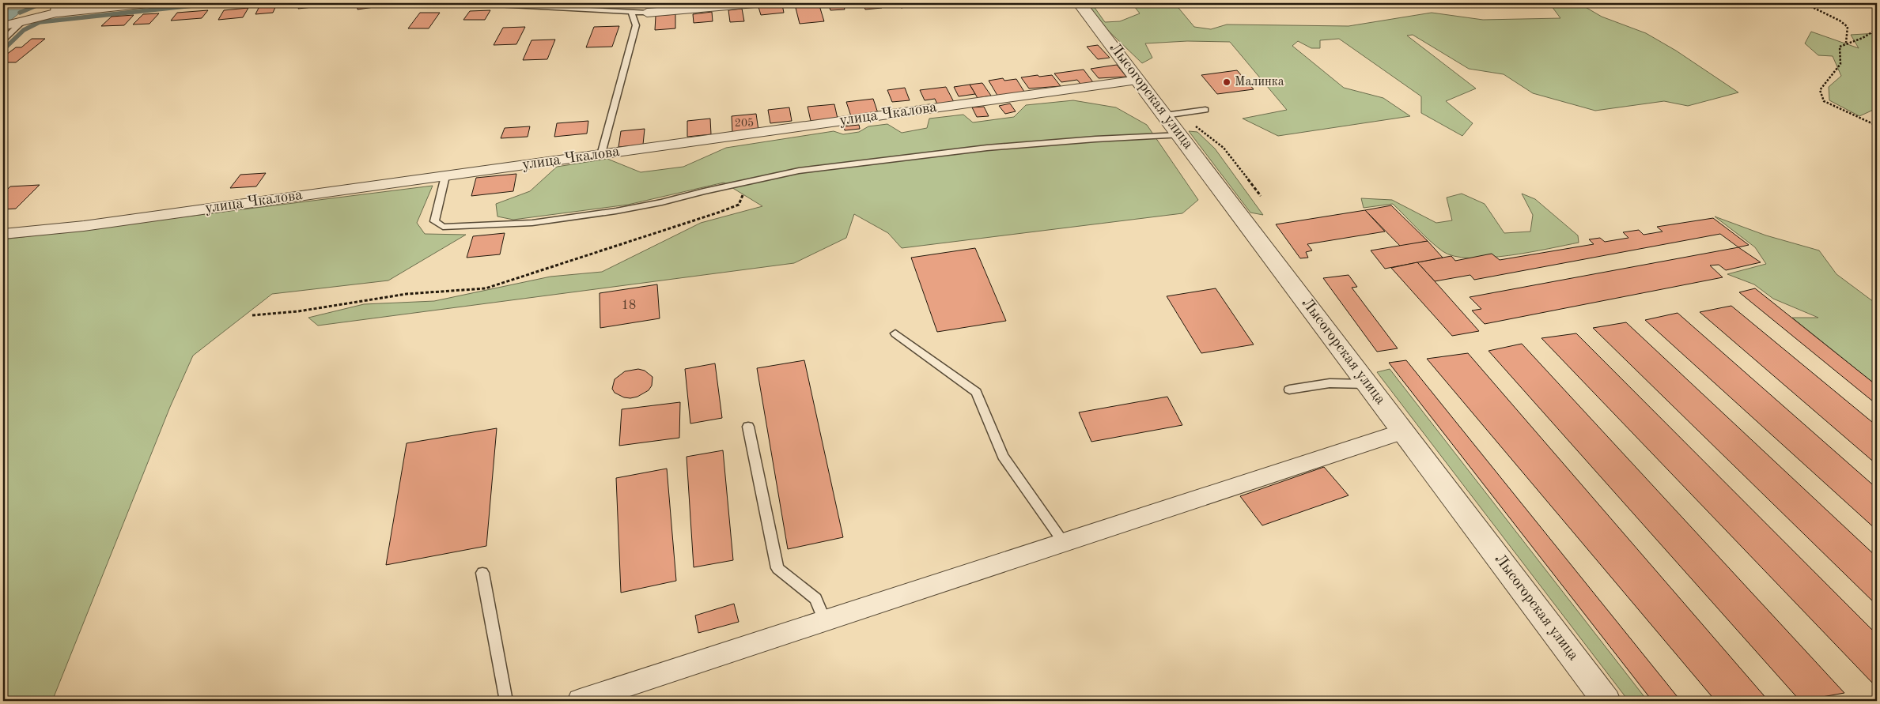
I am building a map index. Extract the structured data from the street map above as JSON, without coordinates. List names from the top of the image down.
{
  "streets": {
    "street": ["Лысогорская улица", "улица Чкалова"]
  },
  "crossings": [
    ["Лысогорская улица", "улица Чкалова"]
  ],
  "places": ["Малинка"],
  "house_numbers": ["205", "18"]
}
